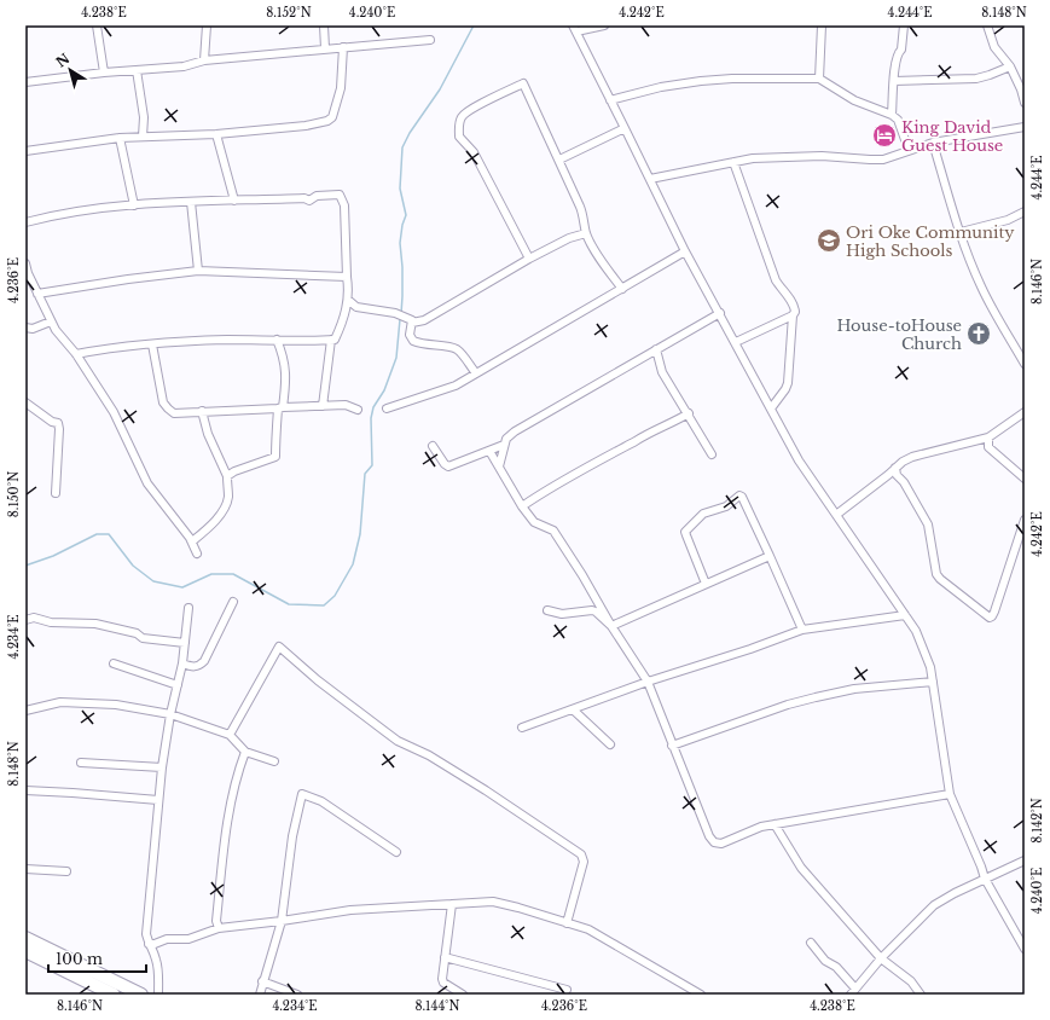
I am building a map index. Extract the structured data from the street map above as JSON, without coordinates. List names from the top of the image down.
{
  "places": {
    "hotel": ["King David Guest House"],
    "school or university": ["Ori Oke Community High Schools"],
    "church": ["House-toHouse Church"]
  },
  "scale_bar": "100 m",
  "north": "top left",
  "coordinates": [
    "4.238°E",
    "8.152°N",
    "4.240°E",
    "4.242°E",
    "4.244°E",
    "8.148°N",
    "4.236°E",
    "8.146°N",
    "8.150°N",
    "4.234°E",
    "8.142°N",
    "8.144°N"
  ]
}
